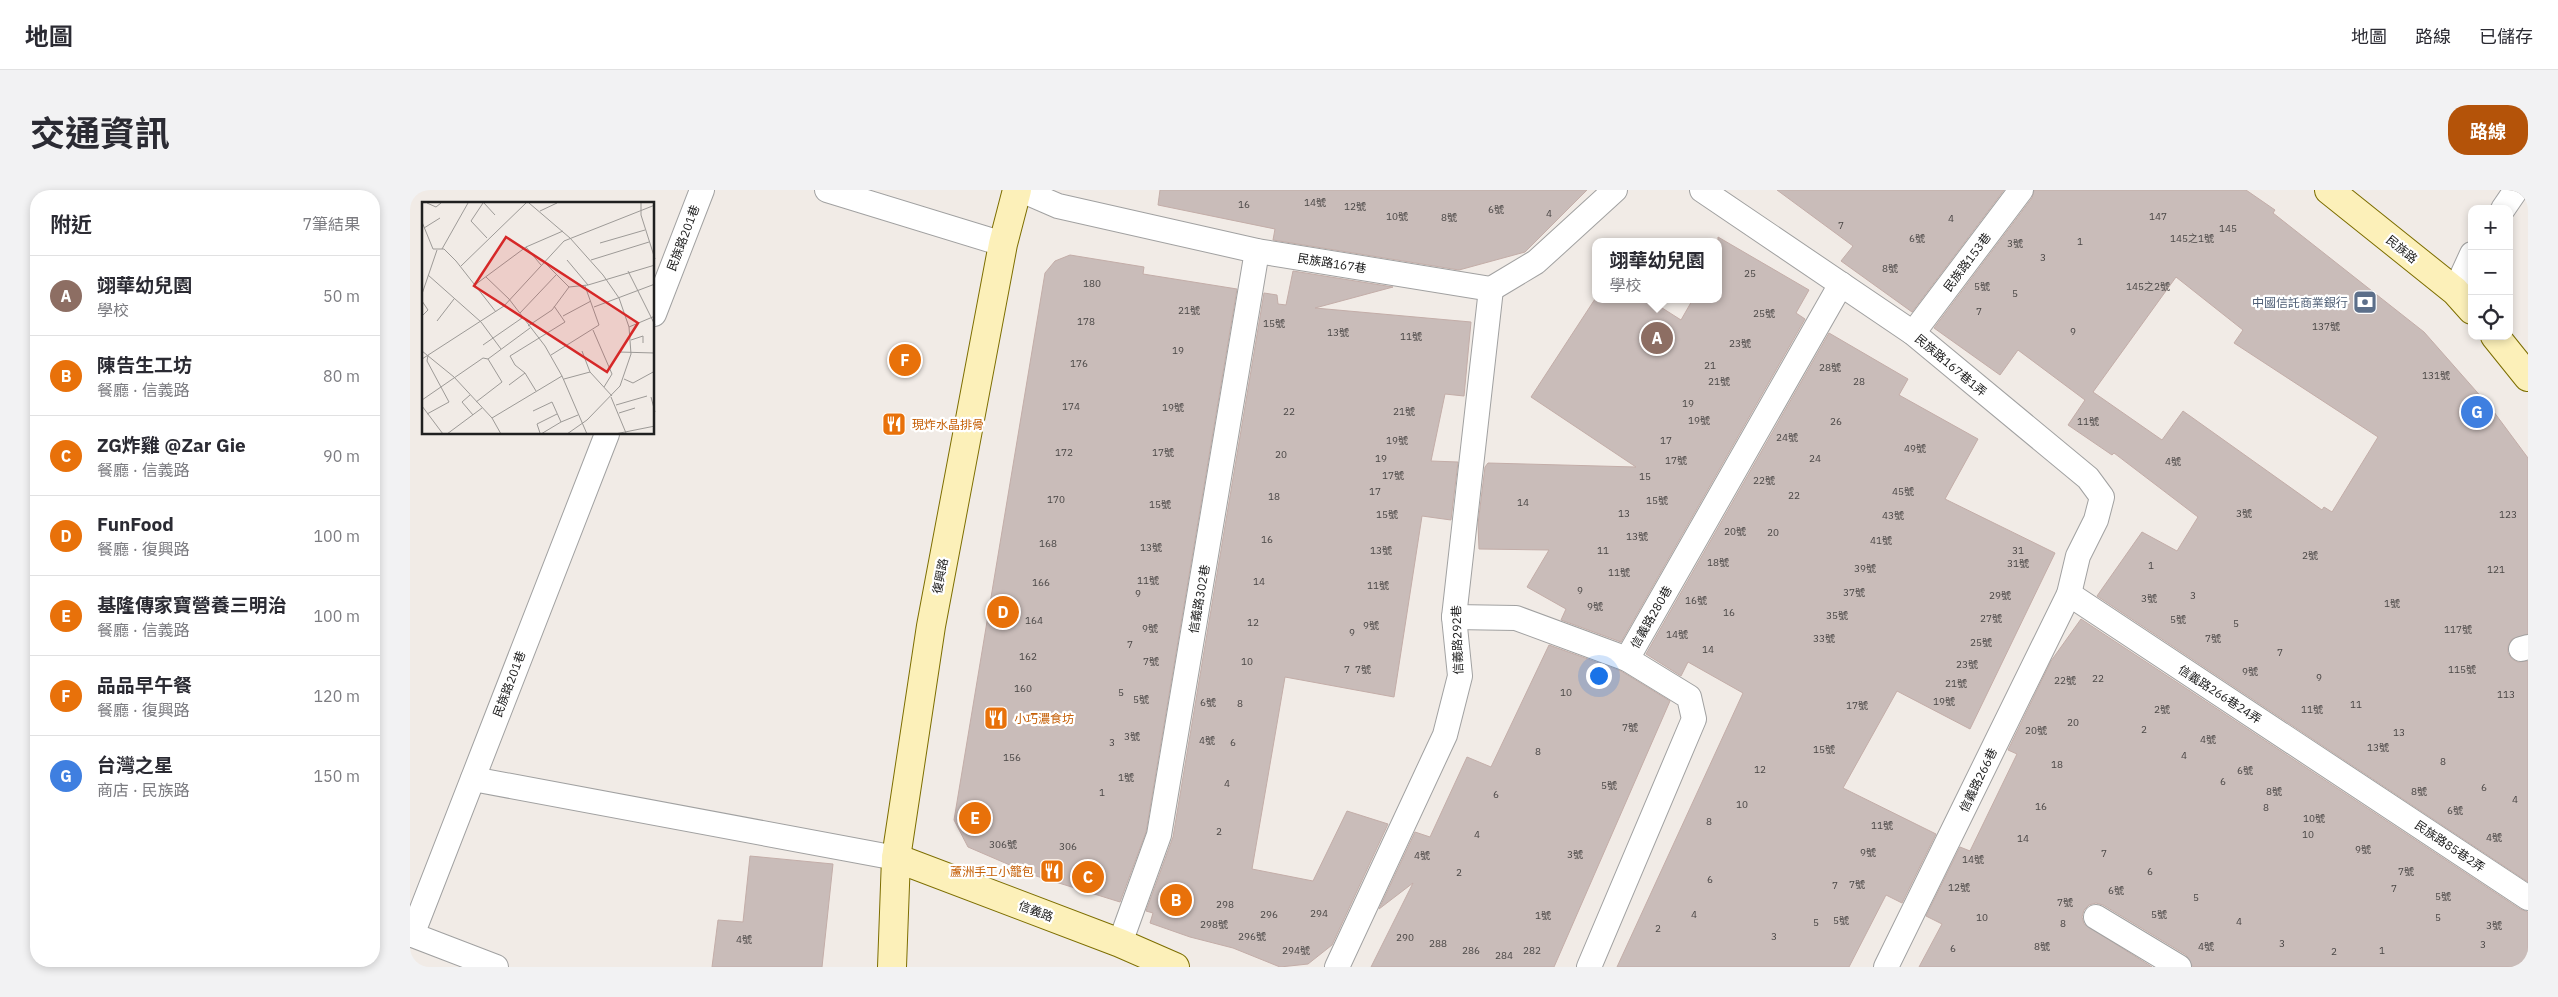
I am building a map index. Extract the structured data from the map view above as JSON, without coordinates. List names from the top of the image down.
{
  "streets": {
    "street": ["民族路", "復興路", "信義路"],
    "lane": [
      "民族路201巷",
      "民族路153巷",
      "民族路167巷",
      "民族路167巷1弄",
      "信義路302巷",
      "信義路280巷",
      "信義路292巷",
      "信義路266巷24弄",
      "信義路266巷",
      "民族路85巷2弄"
    ]
  },
  "crossings": [
    ["民族路153巷", "民族路167巷1弄"],
    ["民族路167巷", "信義路302巷"],
    ["民族路167巷", "信義路292巷"],
    ["民族路167巷1弄", "信義路280巷"],
    ["民族路167巷1弄", "信義路266巷24弄"],
    ["民族路167巷1弄", "信義路266巷"],
    ["復興路", "信義路"],
    ["信義路302巷", "信義路"],
    ["信義路266巷24弄", "信義路266巷"],
    ["信義路266巷24弄", "民族路85巷2弄"]
  ],
  "places": {
    "bank": ["中國信託商業銀行"],
    "restaurant": ["現炸水晶排骨", "小巧濃食坊", "蘆洲手工小籠包"]
  },
  "house_numbers": [
    "14號",
    "16",
    "12號",
    "6號",
    "4",
    "10號",
    "147",
    "8號",
    "4",
    "7",
    "145",
    "6號",
    "145之1號",
    "1",
    "3號",
    "3",
    "8號",
    "25",
    "180",
    "5號",
    "145之2號",
    "5",
    "21號",
    "7",
    "25號",
    "178",
    "15號",
    "137號",
    "9",
    "13號",
    "11號",
    "23號",
    "19",
    "176",
    "21",
    "28號",
    "131號",
    "21號",
    "28",
    "19",
    "174",
    "19號",
    "22",
    "21號",
    "19號",
    "26",
    "11號",
    "24號",
    "19號",
    "17",
    "49號",
    "172",
    "17號",
    "20",
    "19",
    "24",
    "17號",
    "4號",
    "17號",
    "15",
    "22號",
    "17",
    "45號",
    "22",
    "18",
    "170",
    "15號",
    "14",
    "15號",
    "13",
    "3號",
    "15號",
    "123",
    "43號",
    "20號",
    "20",
    "13號",
    "16",
    "41號",
    "168",
    "13號",
    "13號",
    "11",
    "31",
    "2號",
    "18號",
    "31號",
    "1",
    "39號",
    "121",
    "11號",
    "11號",
    "14",
    "166",
    "11號",
    "9",
    "37號",
    "9",
    "29號",
    "3",
    "3號",
    "16號",
    "1號",
    "9號",
    "16",
    "35號",
    "27號",
    "5號",
    "164",
    "12",
    "5",
    "9號",
    "9號",
    "117號",
    "9",
    "14號",
    "33號",
    "7號",
    "25號",
    "7",
    "14",
    "7",
    "162",
    "7號",
    "10",
    "23號",
    "7",
    "7號",
    "115號",
    "9號",
    "9",
    "22",
    "22號",
    "21號",
    "160",
    "5",
    "10",
    "113",
    "5號",
    "19號",
    "6號",
    "8",
    "11",
    "17號",
    "2號",
    "11號",
    "20",
    "7號",
    "2",
    "20號",
    "13",
    "3號",
    "4號",
    "4號",
    "3",
    "6",
    "13號",
    "15號",
    "8",
    "4",
    "156",
    "8",
    "18",
    "12",
    "6號",
    "1號",
    "6",
    "4",
    "5號",
    "6",
    "8號",
    "8號",
    "1",
    "6",
    "4",
    "10",
    "16",
    "8",
    "6號",
    "10號",
    "8",
    "11號",
    "2",
    "4",
    "10",
    "4號",
    "14",
    "306號",
    "306",
    "9號",
    "9號",
    "7",
    "3號",
    "4號",
    "14號",
    "6",
    "7號",
    "2",
    "6",
    "7號",
    "7",
    "12號",
    "7",
    "6號",
    "5號",
    "5",
    "7號",
    "298",
    "294",
    "296",
    "4",
    "5號",
    "1號",
    "10",
    "5",
    "5號",
    "4",
    "5",
    "8",
    "298號",
    "3號",
    "2",
    "296號",
    "3",
    "290",
    "4號",
    "288",
    "3",
    "3",
    "8號",
    "4號",
    "6",
    "294號",
    "286",
    "282",
    "1",
    "2",
    "284"
  ],
  "page": {
    "header": "地圖",
    "nav": ["地圖", "路線", "已儲存"],
    "title": "交通資訊",
    "buttons": "路線",
    "heading": ["附近", "7筆結果"],
    "map_buttons": ["+", "−"],
    "popup": ["翊華幼兒園", "學校"],
    "list": [
      {
        "mark": "A",
        "name": "翊華幼兒園",
        "note": "學校",
        "value": "50 m"
      },
      {
        "mark": "B",
        "name": "陳告生工坊",
        "note": "餐廳 · 信義路",
        "value": "80 m"
      },
      {
        "mark": "C",
        "name": "ZG炸雞 @Zar Gie",
        "note": "餐廳 · 信義路",
        "value": "90 m"
      },
      {
        "mark": "D",
        "name": "FunFood",
        "note": "餐廳 · 復興路",
        "value": "100 m"
      },
      {
        "mark": "E",
        "name": "基隆傳家寶營養三明治",
        "note": "餐廳 · 信義路",
        "value": "100 m"
      },
      {
        "mark": "F",
        "name": "品品早午餐",
        "note": "餐廳 · 復興路",
        "value": "120 m"
      },
      {
        "mark": "G",
        "name": "台灣之星",
        "note": "商店 · 民族路",
        "value": "150 m"
      }
    ],
    "pins": [
      "A",
      "F",
      "G",
      "D",
      "E",
      "C",
      "B"
    ]
  }
}
